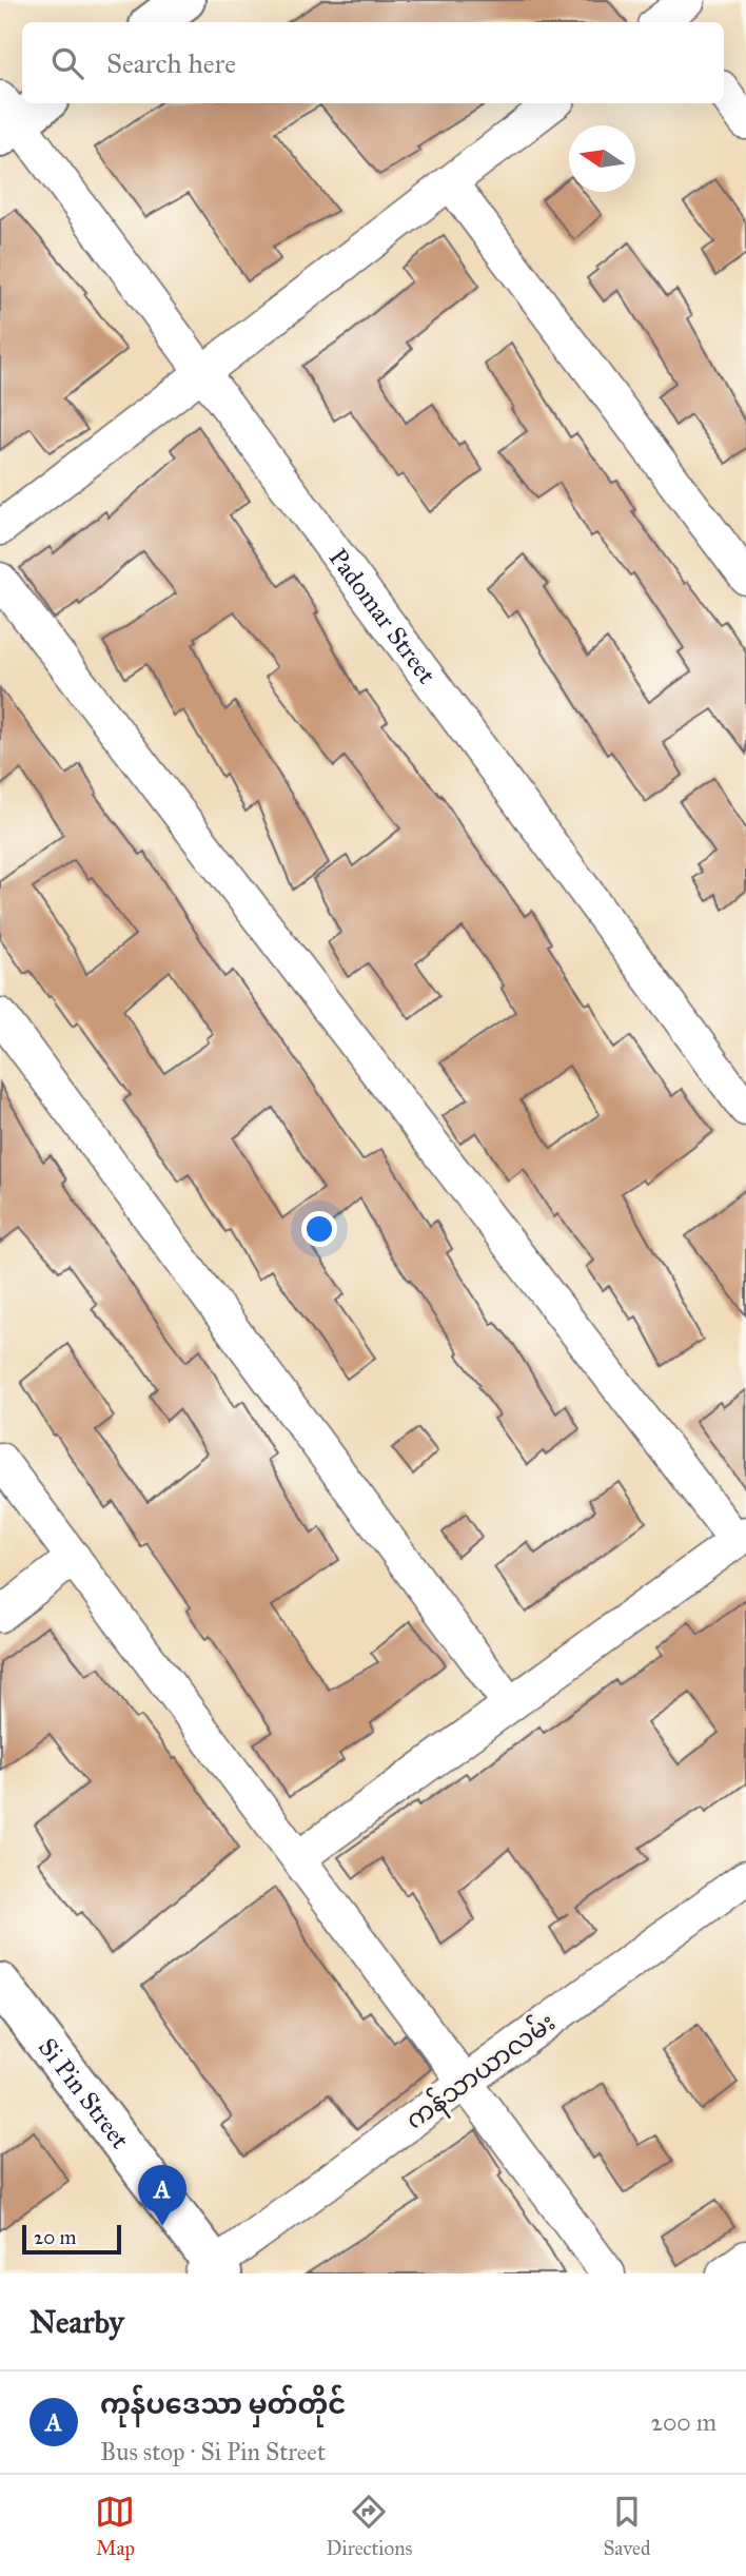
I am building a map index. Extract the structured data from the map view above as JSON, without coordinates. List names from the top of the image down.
{
  "streets": {
    "street": ["Padomar Street", "ကန်သာယာလမ်း", "Si Pin Street"]
  },
  "crossings": [
    ["ကန်သာယာလမ်း", "Si Pin Street"]
  ],
  "scale_bar": "20 m",
  "north": "left",
  "page": {
    "search": "Search here",
    "pins": "A",
    "scale": "20 m",
    "heading": "Nearby",
    "list": [
      {
        "mark": "A",
        "name": "ကုန်ပဒေသာ မှတ်တိုင်",
        "note": "Bus stop · Si Pin Street",
        "value": "200 m"
      }
    ],
    "nav": ["Map", "Directions", "Saved"]
  }
}
